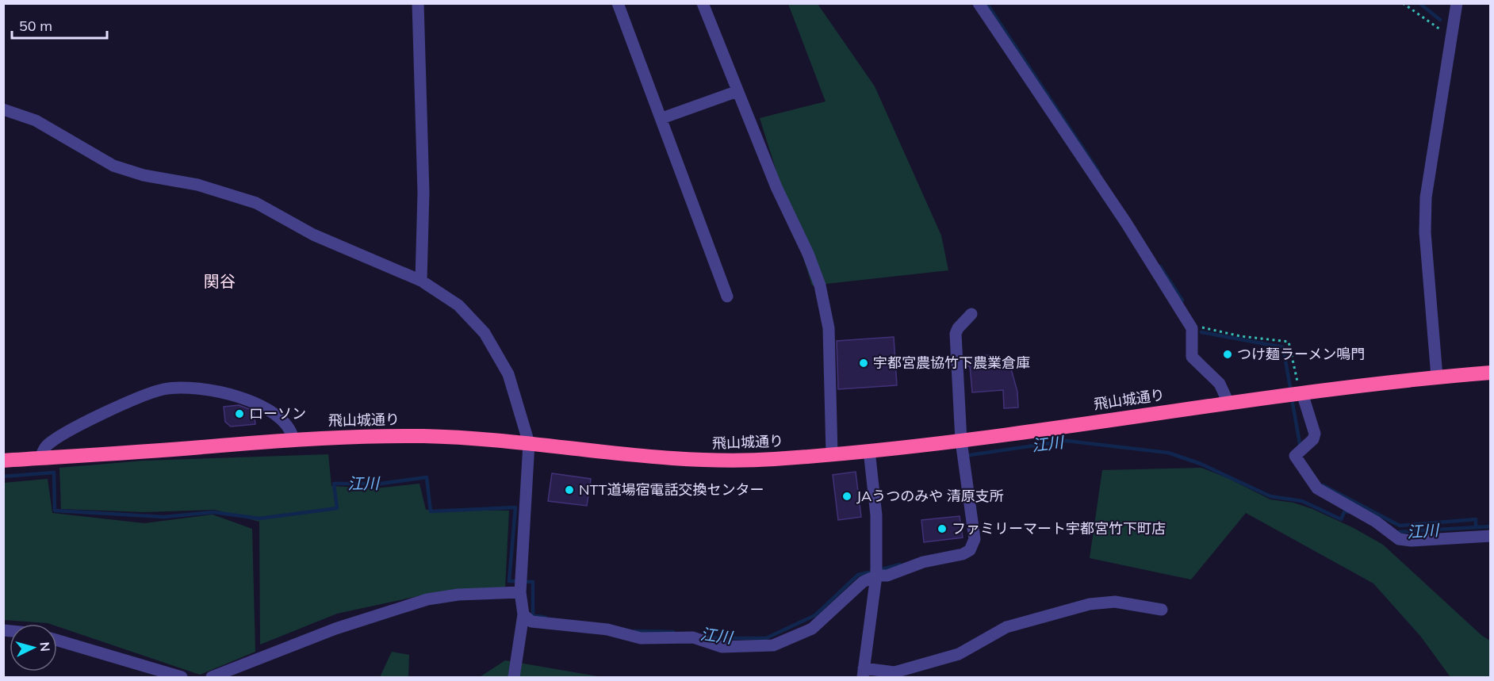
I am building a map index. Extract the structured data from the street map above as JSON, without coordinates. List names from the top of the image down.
{
  "streets": {
    "highway": ["飛山城通り"]
  },
  "districts": ["関谷"],
  "water": ["江川"],
  "places": [
    "つけ麺ラーメン鳴門",
    "宇都宮農協竹下農業倉庫",
    "ローソン",
    "NTT道場宿電話交換センター",
    "JAうつのみや 清原支所",
    "ファミリーマート宇都宮竹下町店"
  ],
  "scale_bar": "50 m",
  "north": "right"
}
